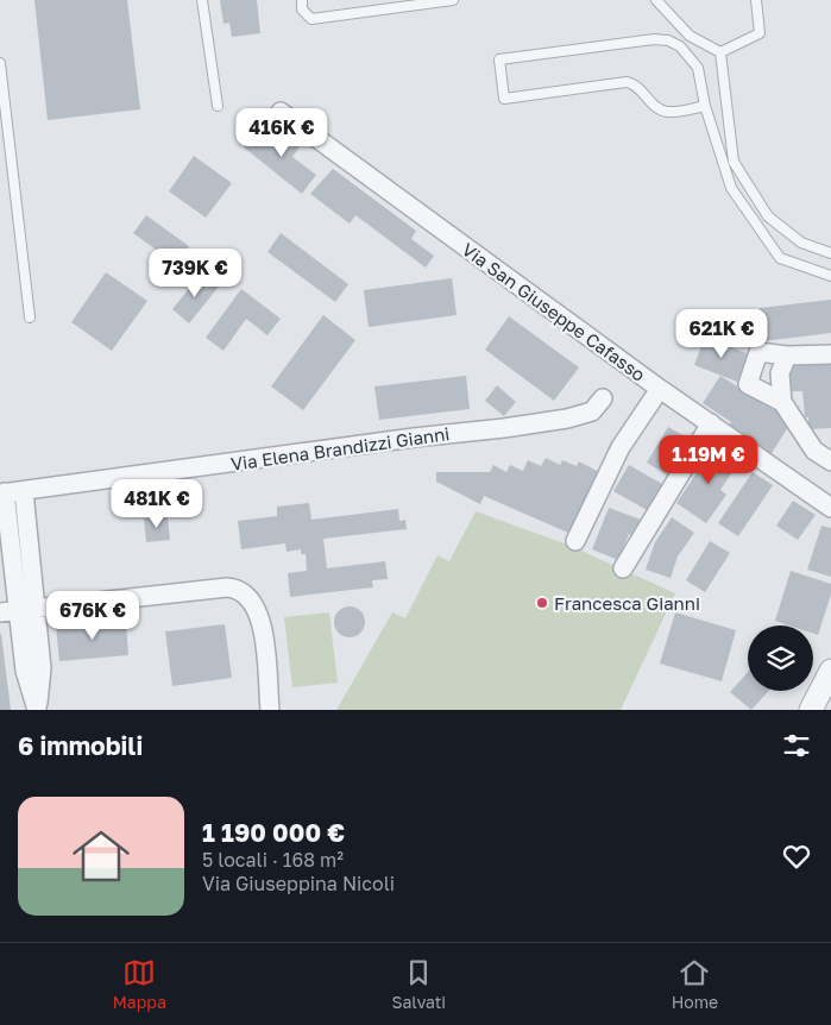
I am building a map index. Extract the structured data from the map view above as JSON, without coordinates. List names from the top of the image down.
{
  "streets": {
    "street": ["Via San Giuseppe Cafasso", "Via Elena Brandizzi Gianni"]
  },
  "places": ["Francesca Gianni"],
  "page": {
    "price": [
      "416K €",
      "739K €",
      "621K €",
      "1.19M €",
      "481K €",
      "676K €"
    ],
    "heading": "6 immobili",
    "list": [
      {
        "name": "1 190 000 €",
        "note": "5 locali · 168 m² · Via Giuseppina Nicoli"
      }
    ],
    "tabs": ["Mappa", "Salvati", "Home"]
  }
}
